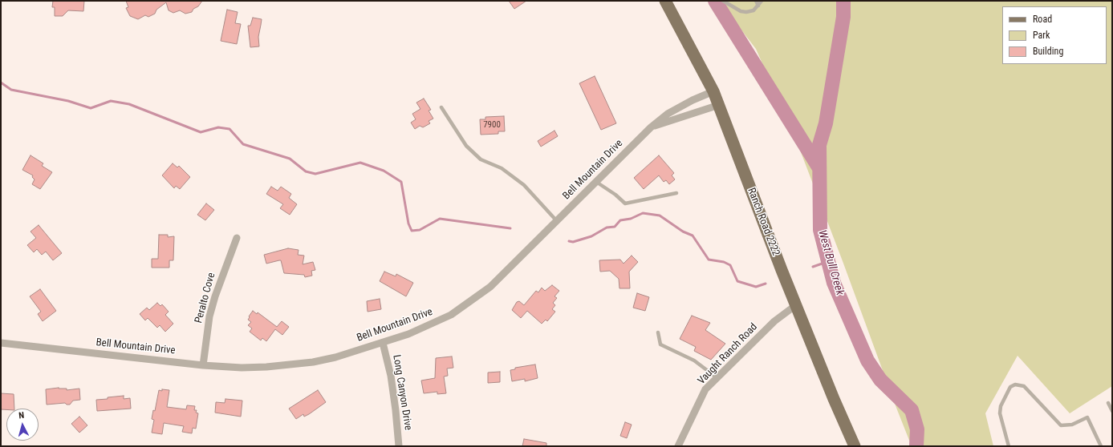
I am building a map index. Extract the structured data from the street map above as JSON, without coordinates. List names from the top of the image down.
{
  "streets": {
    "main road": ["Ranch Road 2222"],
    "street": [
      "Bell Mountain Drive",
      "Peralto Cove",
      "Vaught Ranch Road",
      "Long Canyon Drive"
    ]
  },
  "crossings": [
    ["Bell Mountain Drive", "Ranch Road 2222"],
    ["Bell Mountain Drive", "Peralto Cove"],
    ["Bell Mountain Drive", "Long Canyon Drive"],
    ["Ranch Road 2222", "Vaught Ranch Road"]
  ],
  "water": ["West Bull Creek"],
  "house_numbers": ["7900"],
  "legend": ["Road", "Park", "Building"],
  "north": "top"
}
